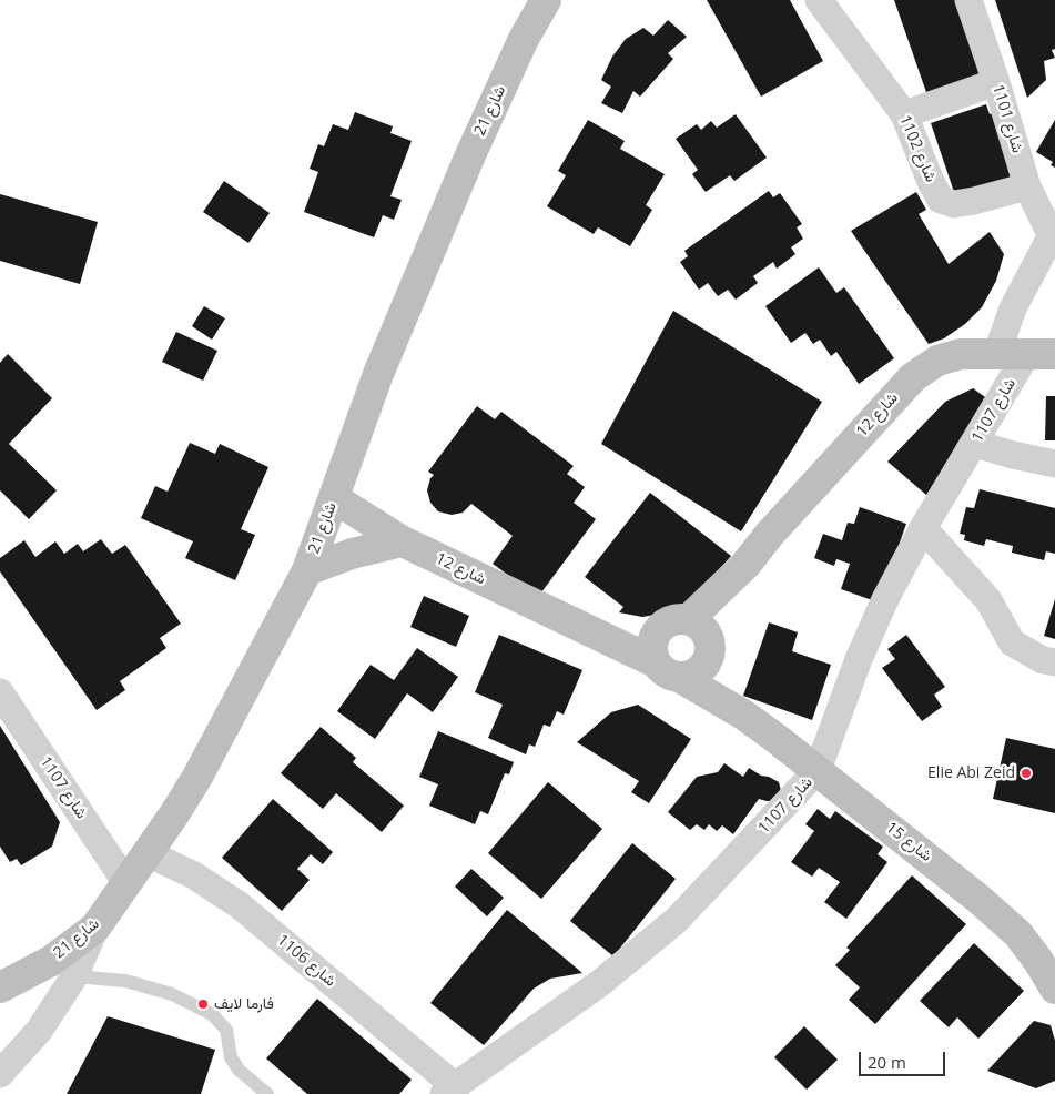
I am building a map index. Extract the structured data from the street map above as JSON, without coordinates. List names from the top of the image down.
{
  "streets": {
    "street": [
      "شارع 21",
      "شارع 1101",
      "شارع 1102",
      "شارع 1107",
      "شارع 12",
      "شارع 15",
      "شارع 1106"
    ]
  },
  "crossings": [
    ["شارع 21", "شارع 1107"],
    ["شارع 21", "شارع 12"],
    ["شارع 21", "شارع 1106"],
    ["شارع 1101", "شارع 1102"],
    ["شارع 1101", "شارع 1107"],
    ["شارع 1107", "شارع 12"],
    ["شارع 1107", "شارع 15"],
    ["شارع 1107", "شارع 1106"],
    ["شارع 12", "شارع 15"]
  ],
  "places": ["Elie Abi Zeid", "فارما لايف"],
  "scale_bar": "20 m"
}
